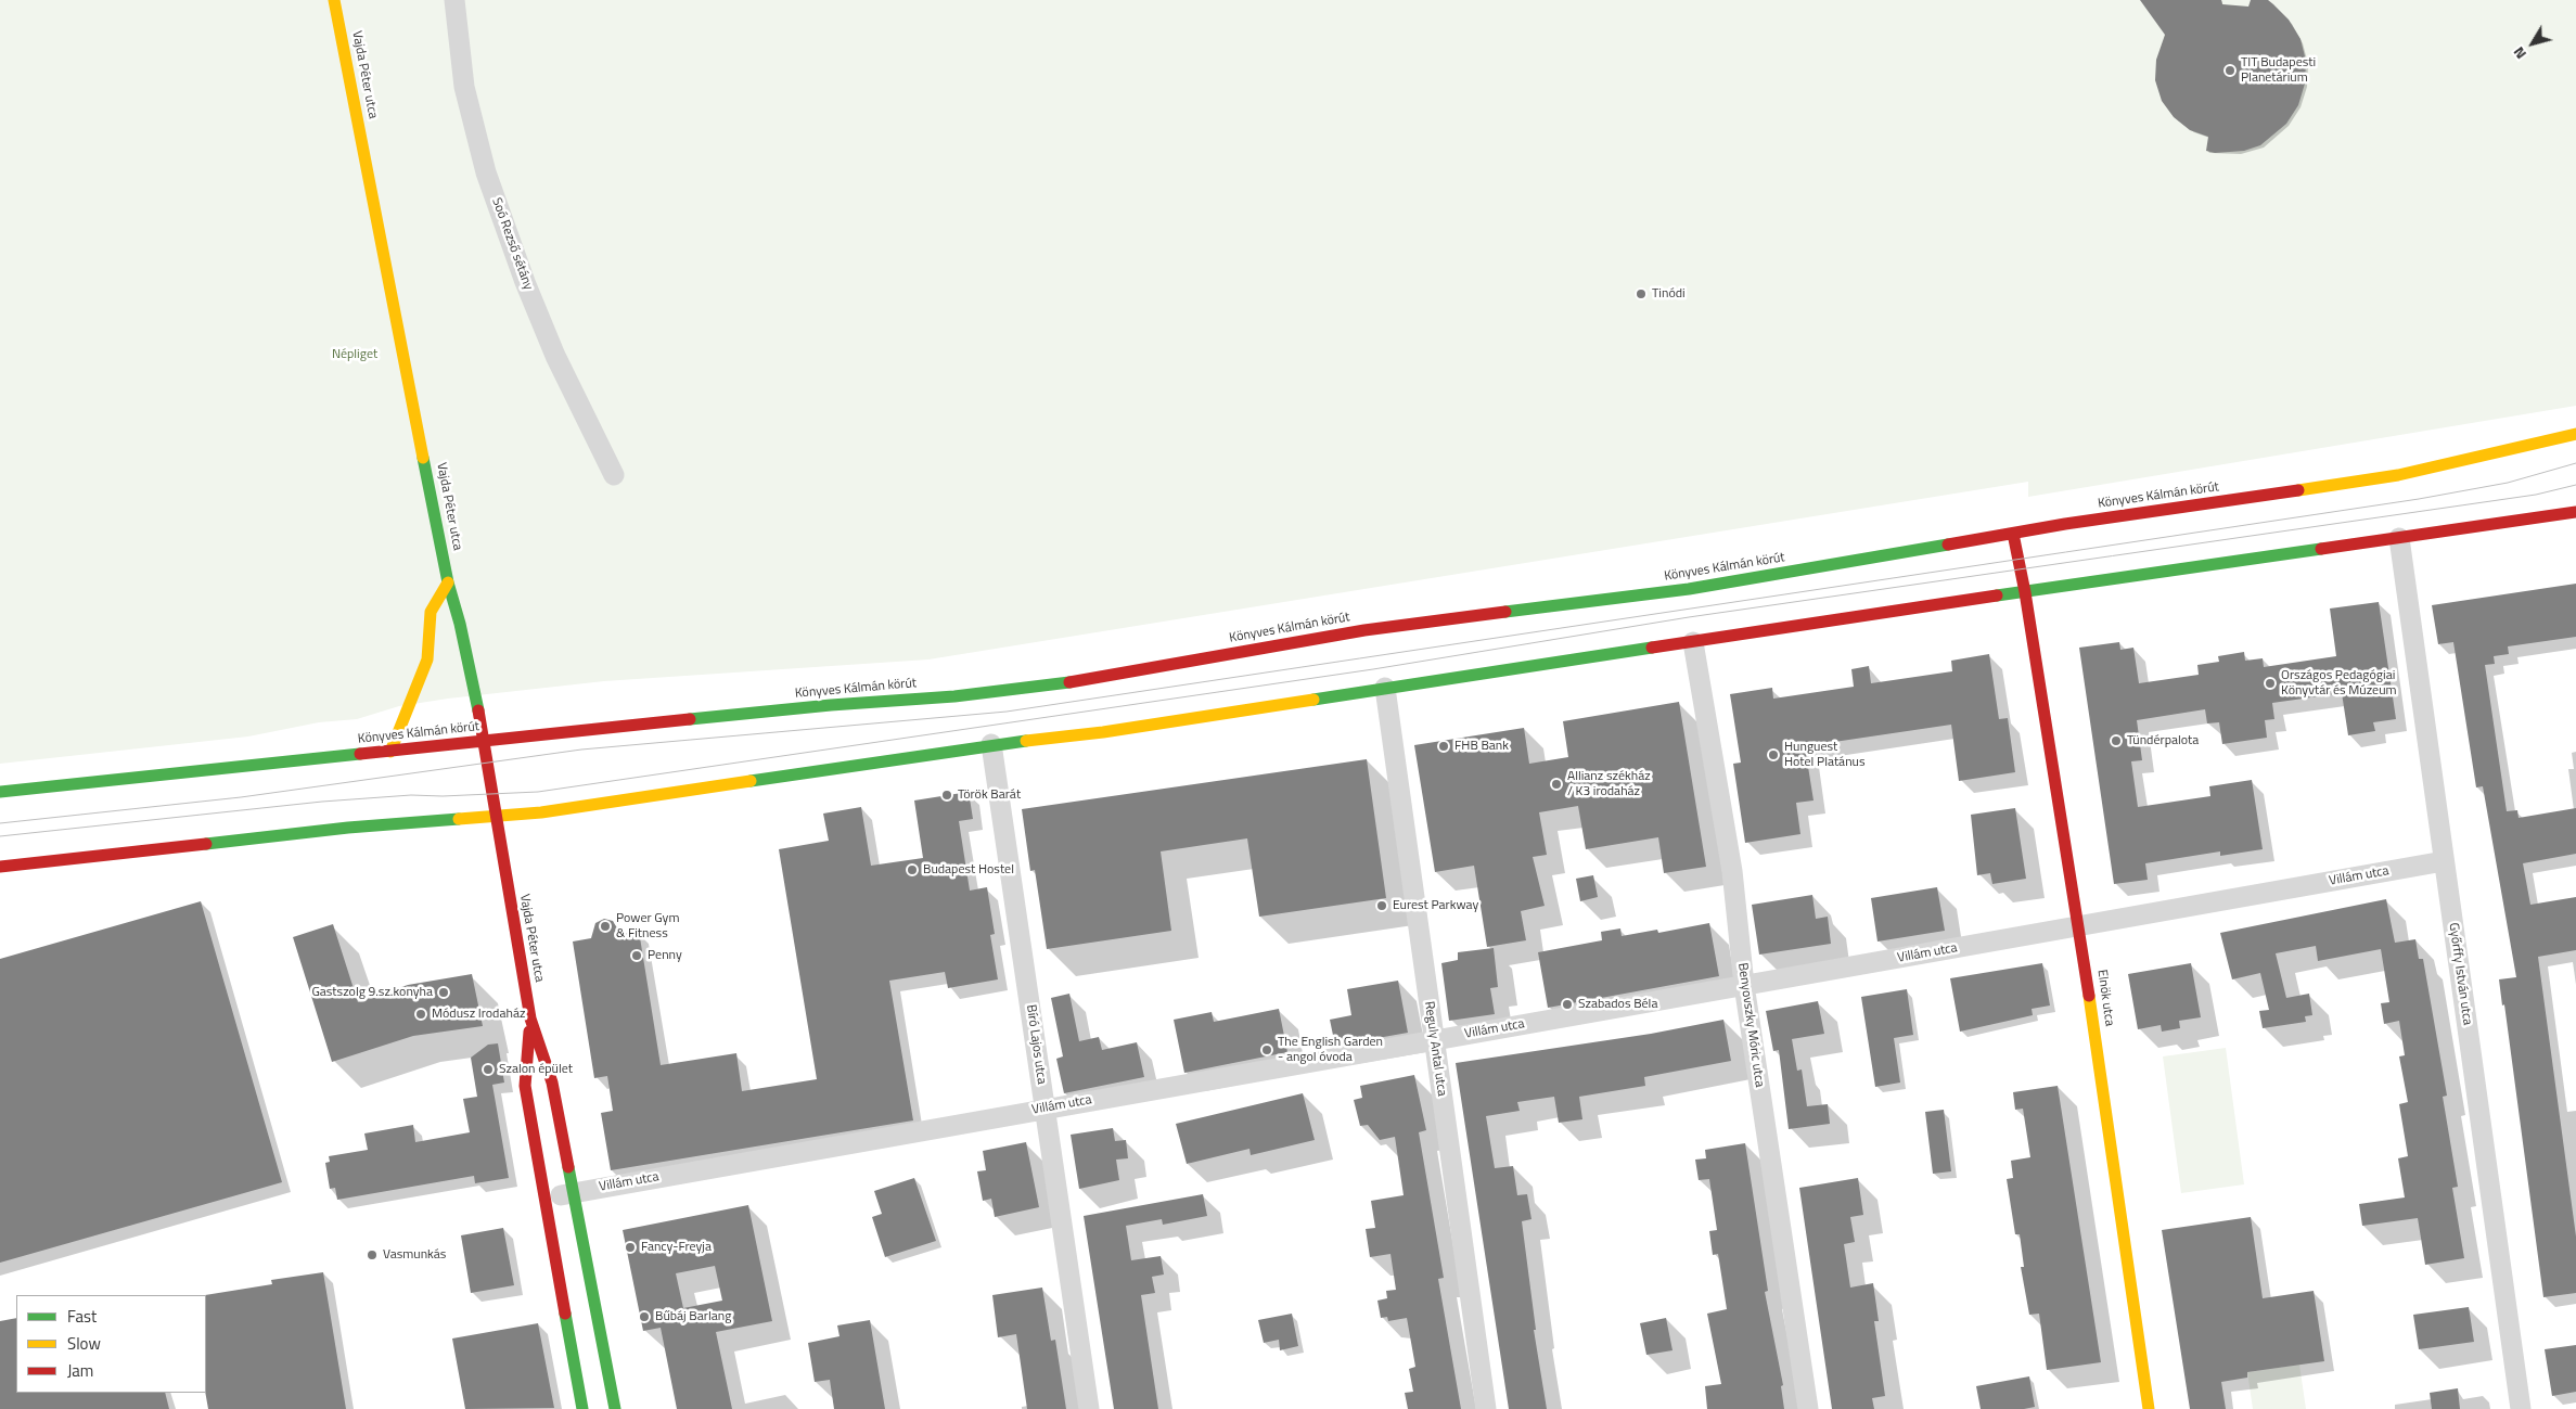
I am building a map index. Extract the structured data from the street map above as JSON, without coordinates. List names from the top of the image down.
{
  "streets": {
    "main road": ["Vajda Péter utca", "Könyves Kálmán körút", "Elnök utca"],
    "street": [
      "Soó Rezső sétány",
      "Villám utca",
      "Győrffy István utca",
      "Benyovszky Móric utca",
      "Bíró Lajos utca",
      "Reguly Antal utca"
    ]
  },
  "crossings": [
    ["Vajda Péter utca", "Könyves Kálmán körút"],
    ["Vajda Péter utca", "Villám utca"],
    ["Könyves Kálmán körút", "Elnök utca"],
    ["Villám utca", "Győrffy István utca"],
    ["Villám utca", "Elnök utca"],
    ["Villám utca", "Benyovszky Móric utca"],
    ["Villám utca", "Bíró Lajos utca"],
    ["Villám utca", "Reguly Antal utca"]
  ],
  "parks": ["Népliget"],
  "places": [
    "TIT Budapesti Planetárium",
    "Tinódi",
    "Országos Pedagógiai Könyvtár és Múzeum",
    "Tündérpalota",
    "FHB Bank",
    "Hunguest Hotel Platánus",
    "Allianz székház / K3 irodaház",
    "Török Barát",
    "Budapest Hostel",
    "Eurest Parkway",
    "Power Gym & Fitness",
    "Penny",
    "Gastszolg 9.sz.konyha",
    "Szabados Béla",
    "Módusz Irodaház",
    "The English Garden - angol óvoda",
    "Szalon épület",
    "Fancy-Freyja",
    "Vasmunkás",
    "Bűbáj Barlang"
  ],
  "legend": ["Fast", "Slow", "Jam"],
  "north": "bottom left"
}
